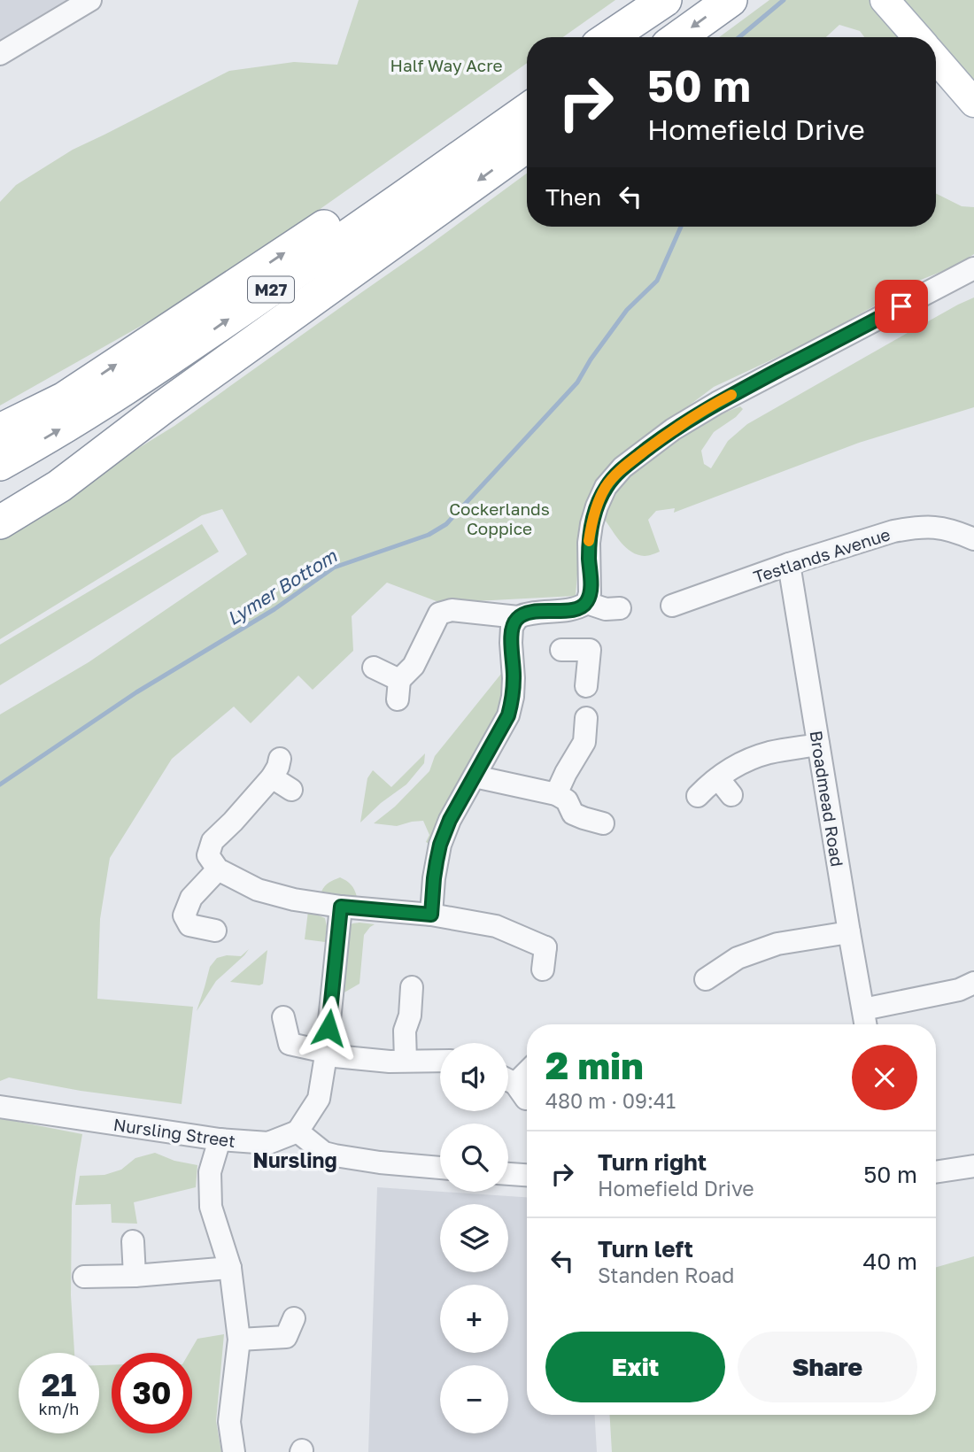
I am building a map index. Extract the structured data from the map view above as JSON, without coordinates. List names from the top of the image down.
{
  "streets": {
    "highway": ["M27"],
    "street": ["Testlands Avenue", "Broadmead Road", "Nursling Street"]
  },
  "crossings": [
    ["Testlands Avenue", "Broadmead Road"]
  ],
  "districts": ["Nursling"],
  "water": ["Lymer Bottom"],
  "parks": ["Half Way Acre", "Cockerlands Coppice"],
  "page": {
    "turn": ["50 m", "Homefield Drive"],
    "then": "Then",
    "heading": ["2 min", "480 m · 09:41"],
    "map_buttons": ["+", "−"],
    "list": [
      {
        "name": "Turn right",
        "note": "Homefield Drive",
        "value": "50 m"
      },
      {
        "name": "Turn left",
        "note": "Standen Road",
        "value": "40 m"
      }
    ],
    "buttons": ["Exit", "Share"],
    "speed": "21 km/h",
    "limit": "30"
  }
}
